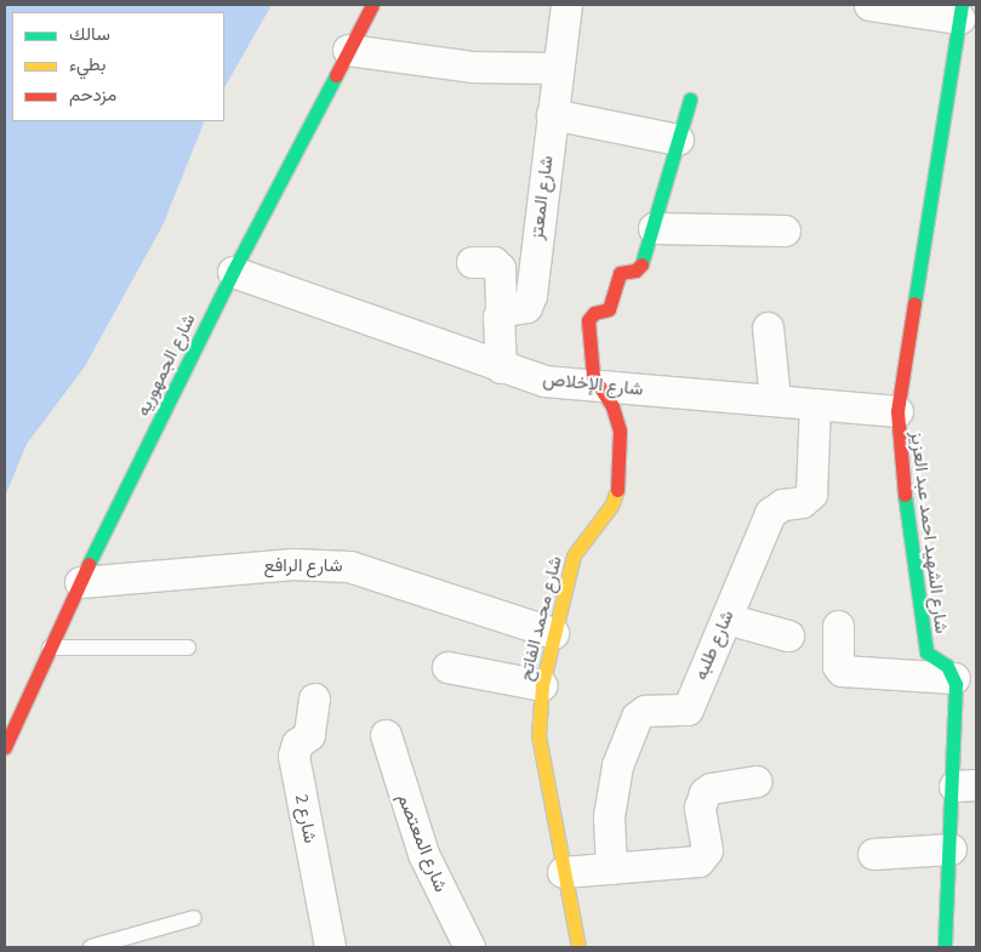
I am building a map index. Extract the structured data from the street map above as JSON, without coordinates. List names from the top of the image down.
{
  "streets": {
    "street": [
      "شارع المعتز",
      "شارع الجمهوريه",
      "شارع الإخلاص",
      "شارع الشهيد احمد عبد العزيز",
      "شارع الرافع",
      "شارع محمد الفاتح",
      "شارع طلبه",
      "شارع 2",
      "شارع المعتصم"
    ]
  },
  "crossings": [
    ["شارع الجمهوريه", "شارع الإخلاص"],
    ["شارع الجمهوريه", "شارع الرافع"],
    ["شارع الإخلاص", "شارع الشهيد احمد عبد العزيز"],
    ["شارع الإخلاص", "شارع محمد الفاتح"],
    ["شارع الإخلاص", "شارع طلبه"],
    ["شارع الرافع", "شارع محمد الفاتح"]
  ],
  "legend": ["سالك", "بطيء", "مزدحم"]
}
